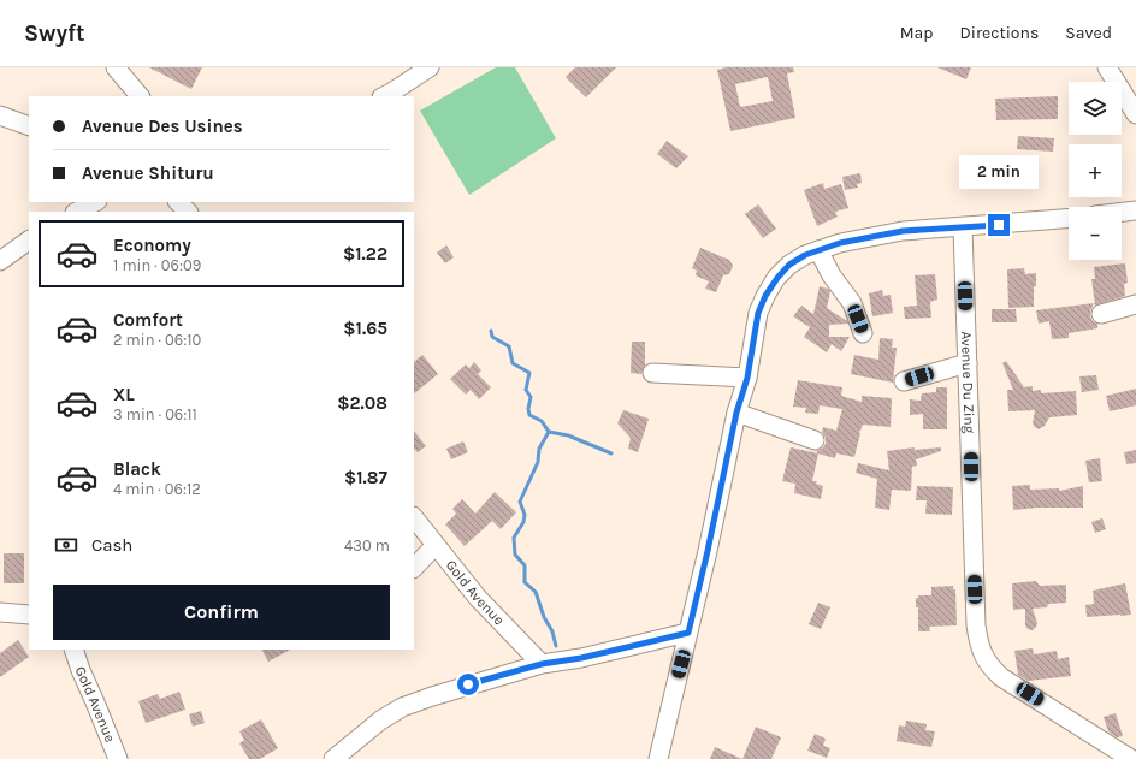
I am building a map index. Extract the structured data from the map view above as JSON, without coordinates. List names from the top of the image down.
{
  "streets": {
    "street": ["Avenue Du Zing", "Gold Avenue"]
  },
  "page": {
    "header": "Swyft",
    "nav": ["Map", "Directions", "Saved"],
    "map_buttons": ["+", "−"],
    "banner": ["Avenue Des Usines", "Avenue Shituru"],
    "bubble": "2 min",
    "list": [
      {
        "name": "Economy",
        "note": "1 min · 06:09",
        "value": "$1.22"
      },
      {
        "name": "Comfort",
        "note": "2 min · 06:10",
        "value": "$1.65"
      },
      {
        "name": "XL",
        "note": "3 min · 06:11",
        "value": "$2.08"
      },
      {
        "name": "Black",
        "note": "4 min · 06:12",
        "value": "$1.87"
      }
    ],
    "pay": ["Cash", "430 m"],
    "buttons": "Confirm"
  }
}
